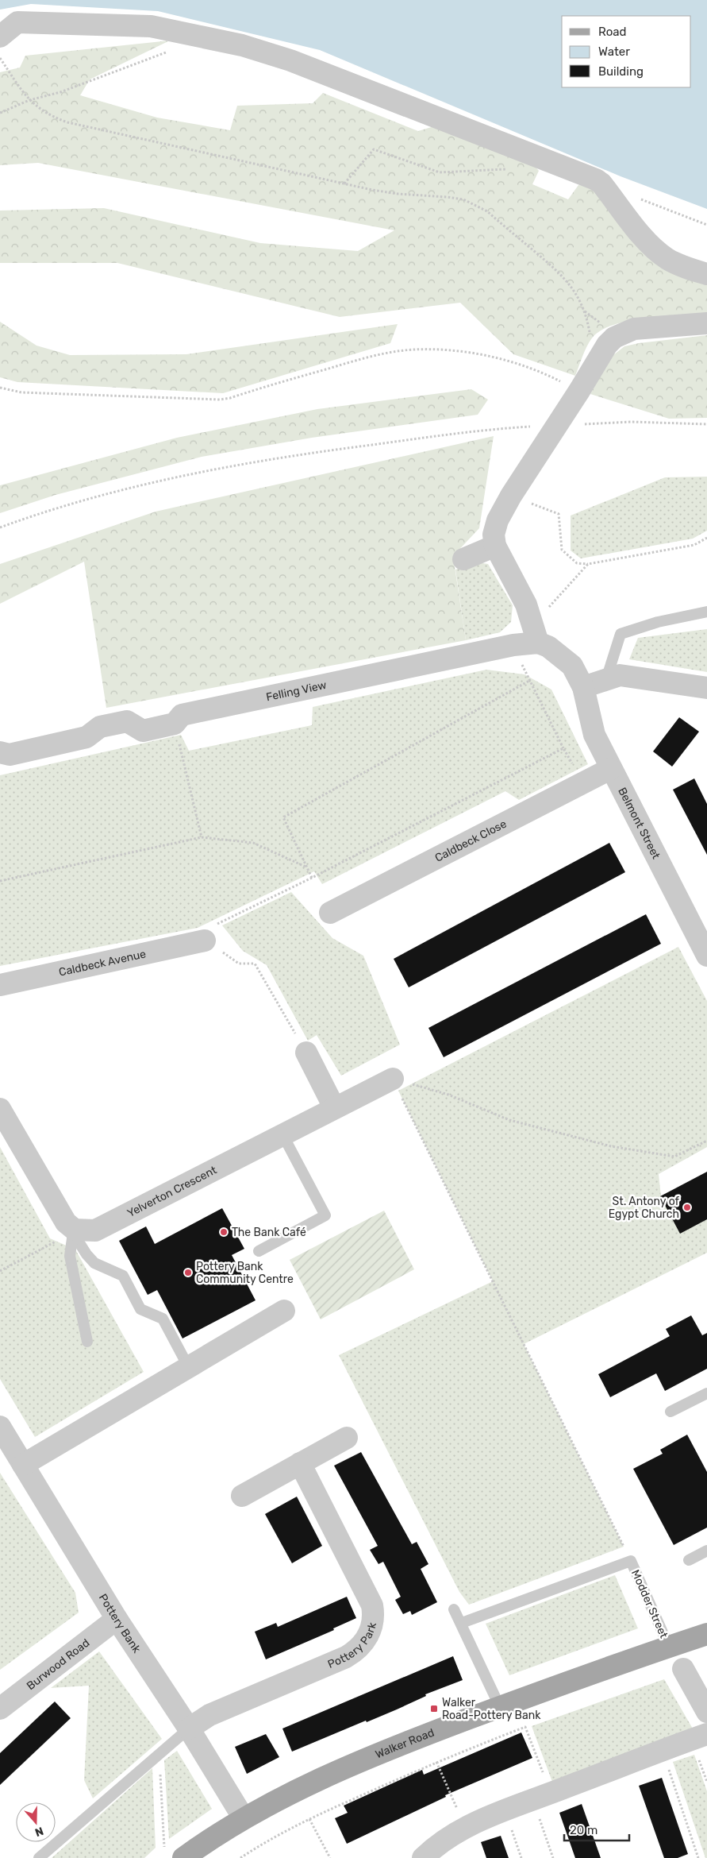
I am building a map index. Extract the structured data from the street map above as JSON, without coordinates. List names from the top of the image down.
{
  "streets": {
    "main road": ["Walker Road"],
    "street": [
      "Felling View",
      "Belmont Street",
      "Caldbeck Close",
      "Caldbeck Avenue",
      "Yelverton Crescent",
      "Pottery Bank",
      "Pottery Park",
      "Burwood Road"
    ],
    "lane": ["Modder Street"]
  },
  "crossings": [
    ["Belmont Street", "Caldbeck Close"],
    ["Modder Street", "Walker Road"],
    ["Pottery Bank", "Pottery Park"],
    ["Pottery Bank", "Burwood Road"],
    ["Pottery Bank", "Walker Road"]
  ],
  "places": {
    "other": ["St. Antony of Egypt Church", "The Bank Café", "Pottery Bank Community Centre"],
    "transit": ["Walker Road-Pottery Bank"]
  },
  "legend": ["Road", "Water", "Building"],
  "scale_bar": "20 m",
  "north": "bottom"
}
